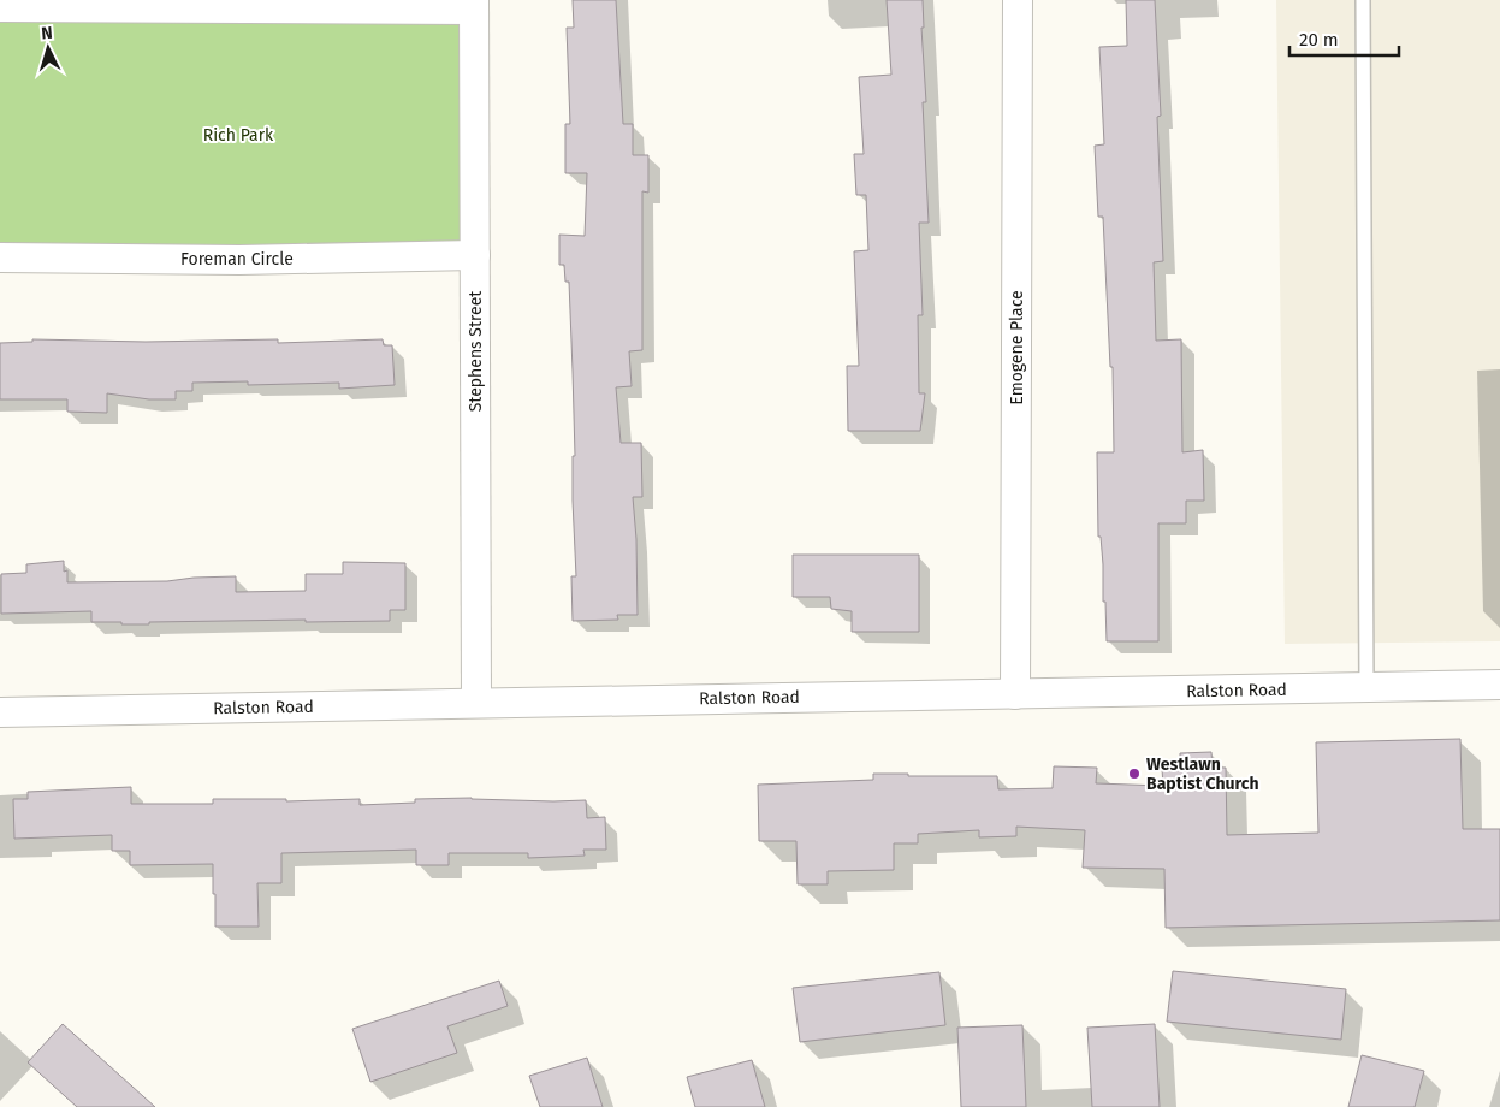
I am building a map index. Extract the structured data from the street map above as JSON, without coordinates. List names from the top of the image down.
{
  "streets": {
    "street": [
      "Foreman Circle",
      "Emogene Place",
      "Stephens Street",
      "Ralston Road"
    ]
  },
  "crossings": [
    ["Foreman Circle", "Stephens Street"],
    ["Emogene Place", "Ralston Road"],
    ["Stephens Street", "Ralston Road"]
  ],
  "parks": ["Rich Park"],
  "places": ["Westlawn Baptist Church"],
  "scale_bar": "20 m",
  "north": "top"
}
